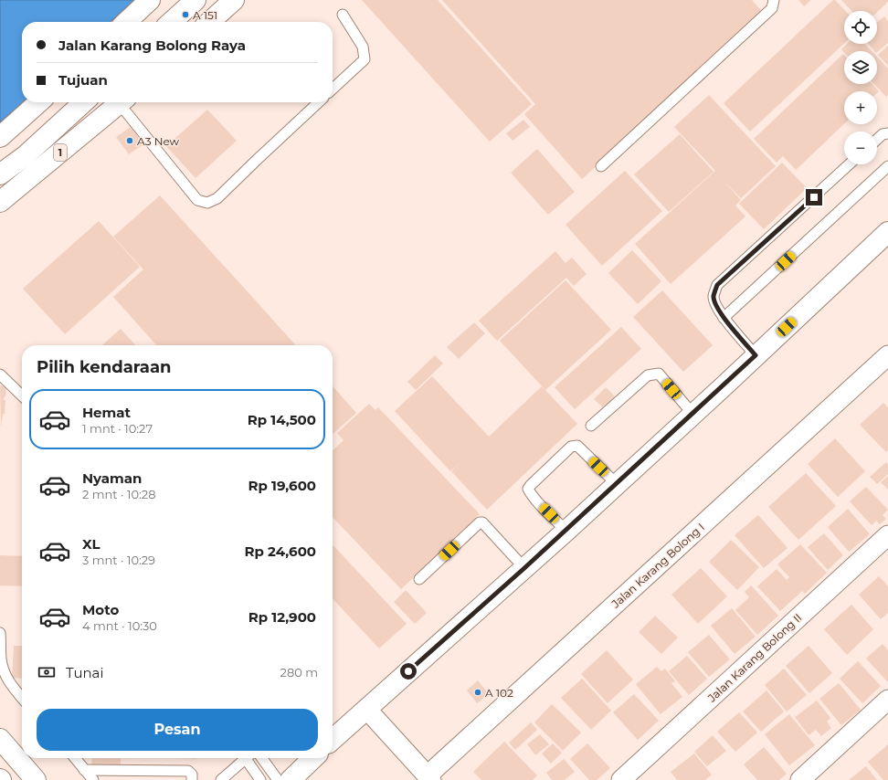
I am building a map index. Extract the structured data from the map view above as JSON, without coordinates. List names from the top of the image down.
{
  "streets": {
    "main road": ["1"],
    "street": ["Jalan Karang Bolong I", "Jalan Karang Bolong II"]
  },
  "places": ["A 151", "A3 New", "A 102"],
  "page": {
    "map_buttons": ["+", "−"],
    "banner": ["Jalan Karang Bolong Raya", "Tujuan"],
    "heading": "Pilih kendaraan",
    "list": [
      {
        "name": "Hemat",
        "note": "1 mnt · 10:27",
        "value": "Rp 14,500"
      },
      {
        "name": "Nyaman",
        "note": "2 mnt · 10:28",
        "value": "Rp 19,600"
      },
      {
        "name": "XL",
        "note": "3 mnt · 10:29",
        "value": "Rp 24,600"
      },
      {
        "name": "Moto",
        "note": "4 mnt · 10:30",
        "value": "Rp 12,900"
      }
    ],
    "pay": ["Tunai", "280 m"],
    "buttons": "Pesan"
  }
}
